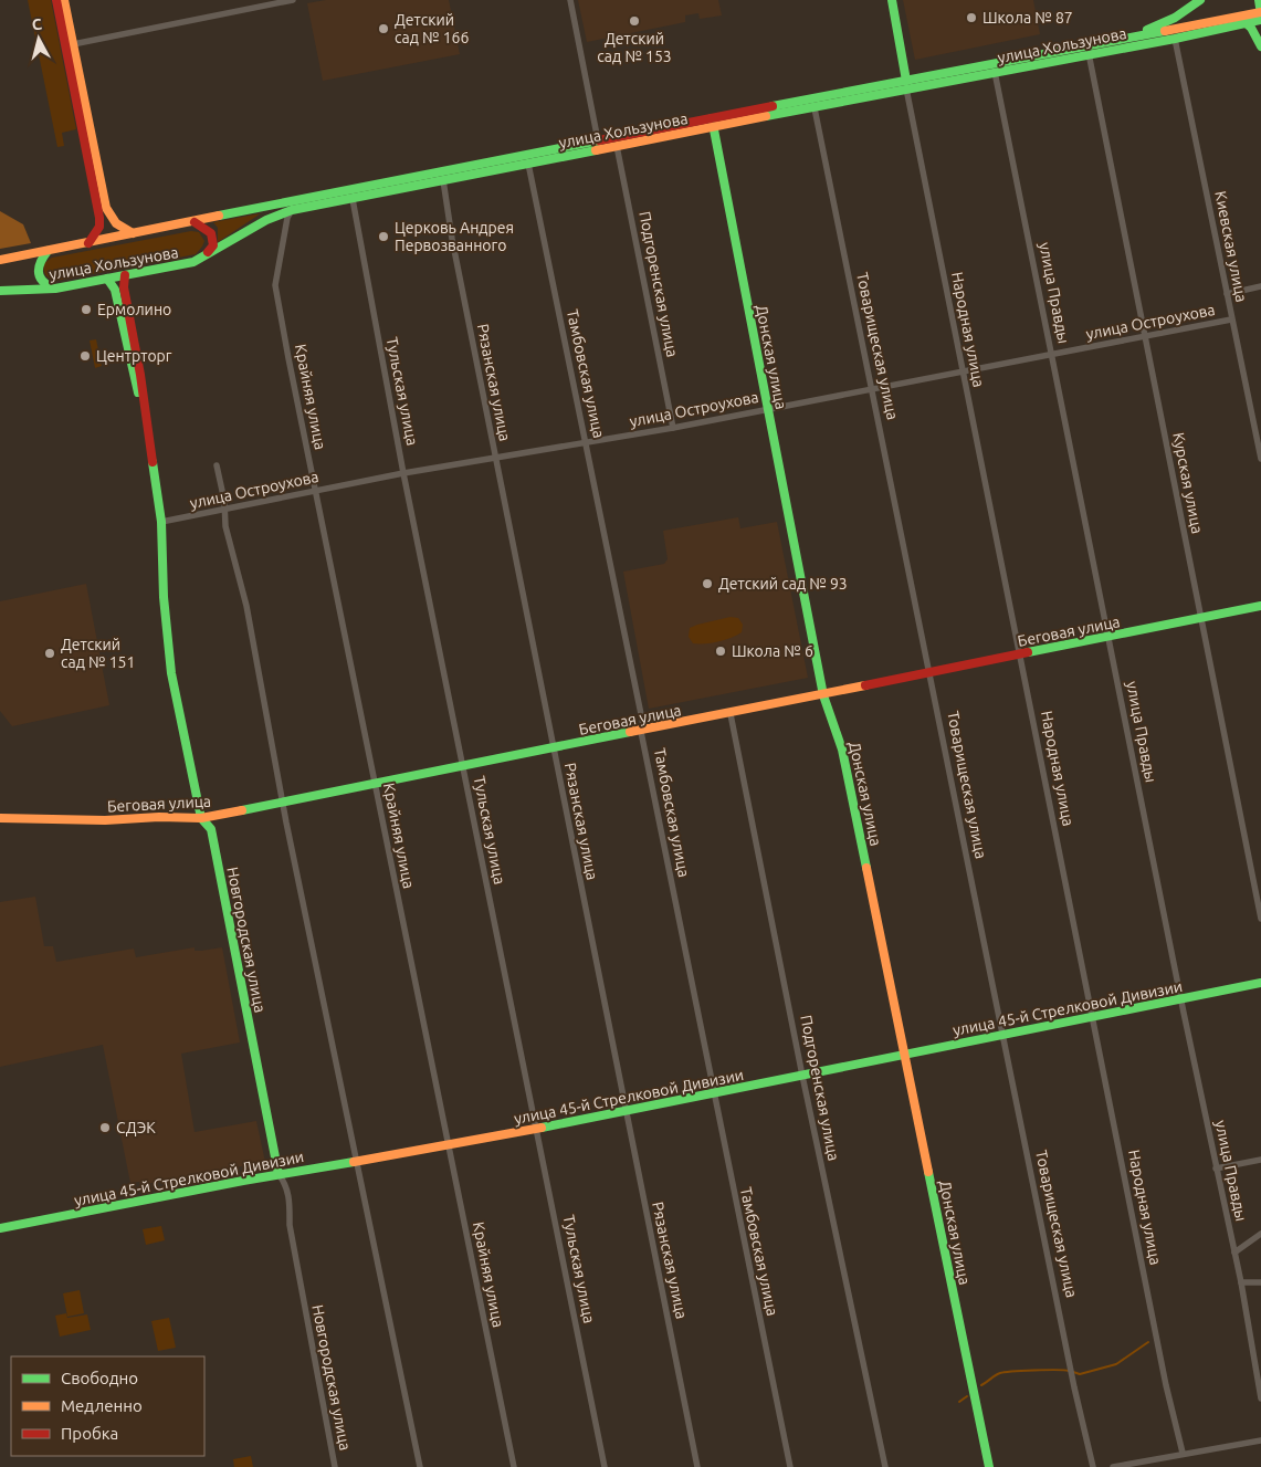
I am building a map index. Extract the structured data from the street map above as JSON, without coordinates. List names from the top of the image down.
{
  "streets": {
    "street": [
      "улица Хользунова",
      "Киевская улица",
      "Подгоренская улица",
      "улица Правды",
      "улица Остроухова",
      "Народная улица",
      "Товарищеская улица",
      "Донская улица",
      "Тамбовская улица",
      "Рязанская улица",
      "Тульская улица",
      "Крайняя улица",
      "Курская улица",
      "Беговая улица",
      "Новгородская улица",
      "улица 45-й Стрелковой Дивизии"
    ]
  },
  "crossings": [
    ["улица Хользунова", "Киевская улица"],
    ["улица Хользунова", "Подгоренская улица"],
    ["улица Хользунова", "улица Правды"],
    ["улица Хользунова", "Народная улица"],
    ["улица Хользунова", "Товарищеская улица"],
    ["улица Хользунова", "Донская улица"],
    ["улица Хользунова", "Тамбовская улица"],
    ["улица Хользунова", "Рязанская улица"],
    ["улица Хользунова", "Тульская улица"],
    ["улица Хользунова", "Крайняя улица"],
    ["улица Хользунова", "Курская улица"],
    ["улица Хользунова", "Новгородская улица"],
    ["Киевская улица", "улица Остроухова"],
    ["Подгоренская улица", "улица Остроухова"],
    ["Подгоренская улица", "Беговая улица"],
    ["Подгоренская улица", "улица 45-й Стрелковой Дивизии"],
    ["улица Правды", "улица Остроухова"],
    ["улица Правды", "Беговая улица"],
    ["улица Правды", "улица 45-й Стрелковой Дивизии"],
    ["улица Остроухова", "Народная улица"],
    ["улица Остроухова", "Товарищеская улица"],
    ["улица Остроухова", "Донская улица"],
    ["улица Остроухова", "Тамбовская улица"],
    ["улица Остроухова", "Рязанская улица"],
    ["улица Остроухова", "Тульская улица"],
    ["улица Остроухова", "Крайняя улица"],
    ["улица Остроухова", "Курская улица"],
    ["улица Остроухова", "Новгородская улица"],
    ["Народная улица", "Беговая улица"],
    ["Народная улица", "улица 45-й Стрелковой Дивизии"],
    ["Товарищеская улица", "Беговая улица"],
    ["Товарищеская улица", "улица 45-й Стрелковой Дивизии"],
    ["Донская улица", "Беговая улица"],
    ["Донская улица", "улица 45-й Стрелковой Дивизии"],
    ["Тамбовская улица", "Беговая улица"],
    ["Тамбовская улица", "улица 45-й Стрелковой Дивизии"],
    ["Рязанская улица", "Беговая улица"],
    ["Рязанская улица", "улица 45-й Стрелковой Дивизии"],
    ["Тульская улица", "Беговая улица"],
    ["Тульская улица", "улица 45-й Стрелковой Дивизии"],
    ["Крайняя улица", "Беговая улица"],
    ["Крайняя улица", "улица 45-й Стрелковой Дивизии"],
    ["Курская улица", "Беговая улица"],
    ["Беговая улица", "Новгородская улица"],
    ["Новгородская улица", "улица 45-й Стрелковой Дивизии"]
  ],
  "places": [
    "Школа № 87",
    "Детский сад № 153",
    "Детский сад № 166",
    "Церковь Андрея Первозванного",
    "Ермолино",
    "Центрторг",
    "Детский сад № 93",
    "Школа № 6",
    "Детский сад № 151",
    "СДЭК"
  ],
  "legend": ["Свободно", "Медленно", "Пробка"],
  "north": "top"
}
